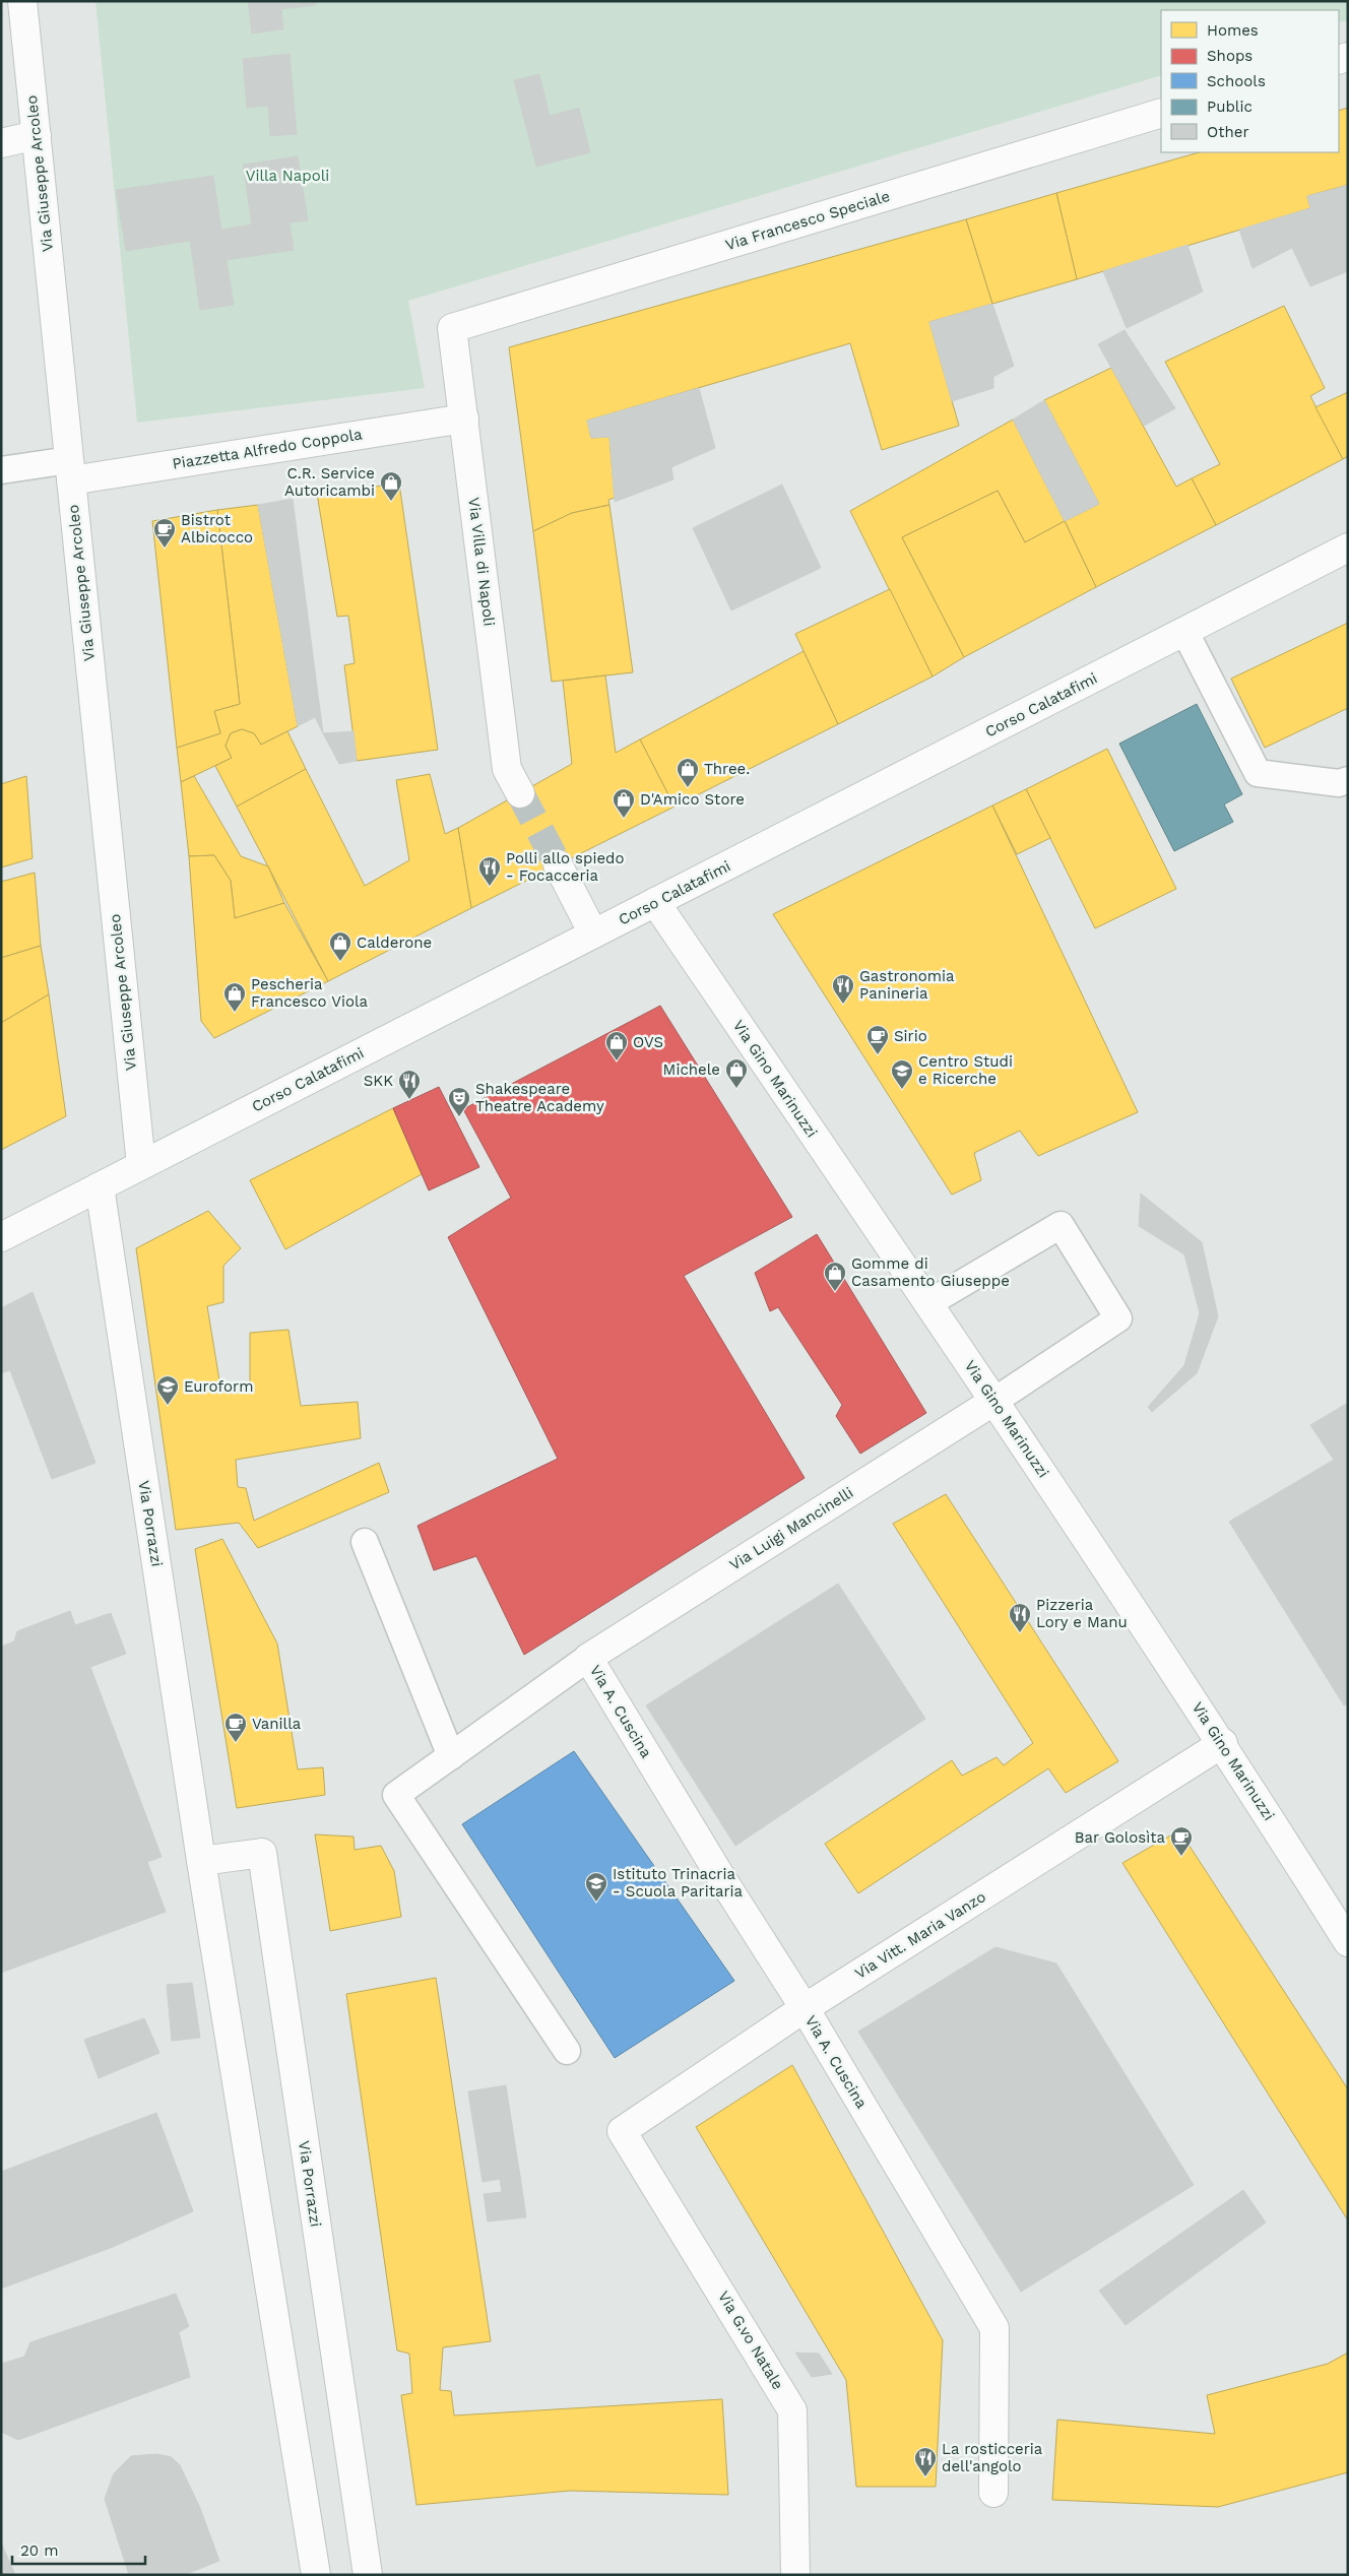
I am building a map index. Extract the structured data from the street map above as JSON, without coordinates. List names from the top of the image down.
{
  "streets": {
    "street": [
      "Via Giuseppe Arcoleo",
      "Via Francesco Speciale",
      "Piazzetta Alfredo Coppola",
      "Via Villa di Napoli",
      "Corso Calatafimi",
      "Via Gino Marinuzzi",
      "Via Porrazzi",
      "Via Luigi Mancinelli",
      "Via A. Cuscina",
      "Via Vitt. Maria Vanzo",
      "Via G.vo Natale"
    ]
  },
  "crossings": [
    ["Via Giuseppe Arcoleo", "Piazzetta Alfredo Coppola"],
    ["Via Giuseppe Arcoleo", "Corso Calatafimi"],
    ["Via Francesco Speciale", "Via Villa di Napoli"],
    ["Piazzetta Alfredo Coppola", "Via Villa di Napoli"],
    ["Corso Calatafimi", "Via Gino Marinuzzi"],
    ["Corso Calatafimi", "Via Porrazzi"],
    ["Via Gino Marinuzzi", "Via Luigi Mancinelli"],
    ["Via Gino Marinuzzi", "Via Vitt. Maria Vanzo"],
    ["Via Luigi Mancinelli", "Via A. Cuscina"],
    ["Via A. Cuscina", "Via Vitt. Maria Vanzo"],
    ["Via Vitt. Maria Vanzo", "Via G.vo Natale"]
  ],
  "parks": ["Villa Napoli"],
  "places": {
    "shop": [
      "C.R. Service Autoricambi",
      "Three.",
      "D'Amico Store",
      "Calderone",
      "Pescheria Francesco Viola",
      "OVS",
      "Michele",
      "Gomme di Casamento Giuseppe"
    ],
    "cafe": [
      "Bistrot Albicocco",
      "Sirio",
      "Vanilla",
      "Bar Golosìta"
    ],
    "restaurant": [
      "Polli allo spiedo - Focacceria",
      "Gastronomia Panineria",
      "SKK",
      "Pizzeria Lory e Manu",
      "La rosticceria dell'angolo"
    ],
    "school or university": ["Centro Studi e Ricerche", "Euroform", "Istituto Trinacria - Scuola Paritaria"],
    "theatre": ["Shakespeare Theatre Academy"]
  },
  "legend": [
    "Homes",
    "Shops",
    "Schools",
    "Public",
    "Other"
  ],
  "scale_bar": "20 m"
}
